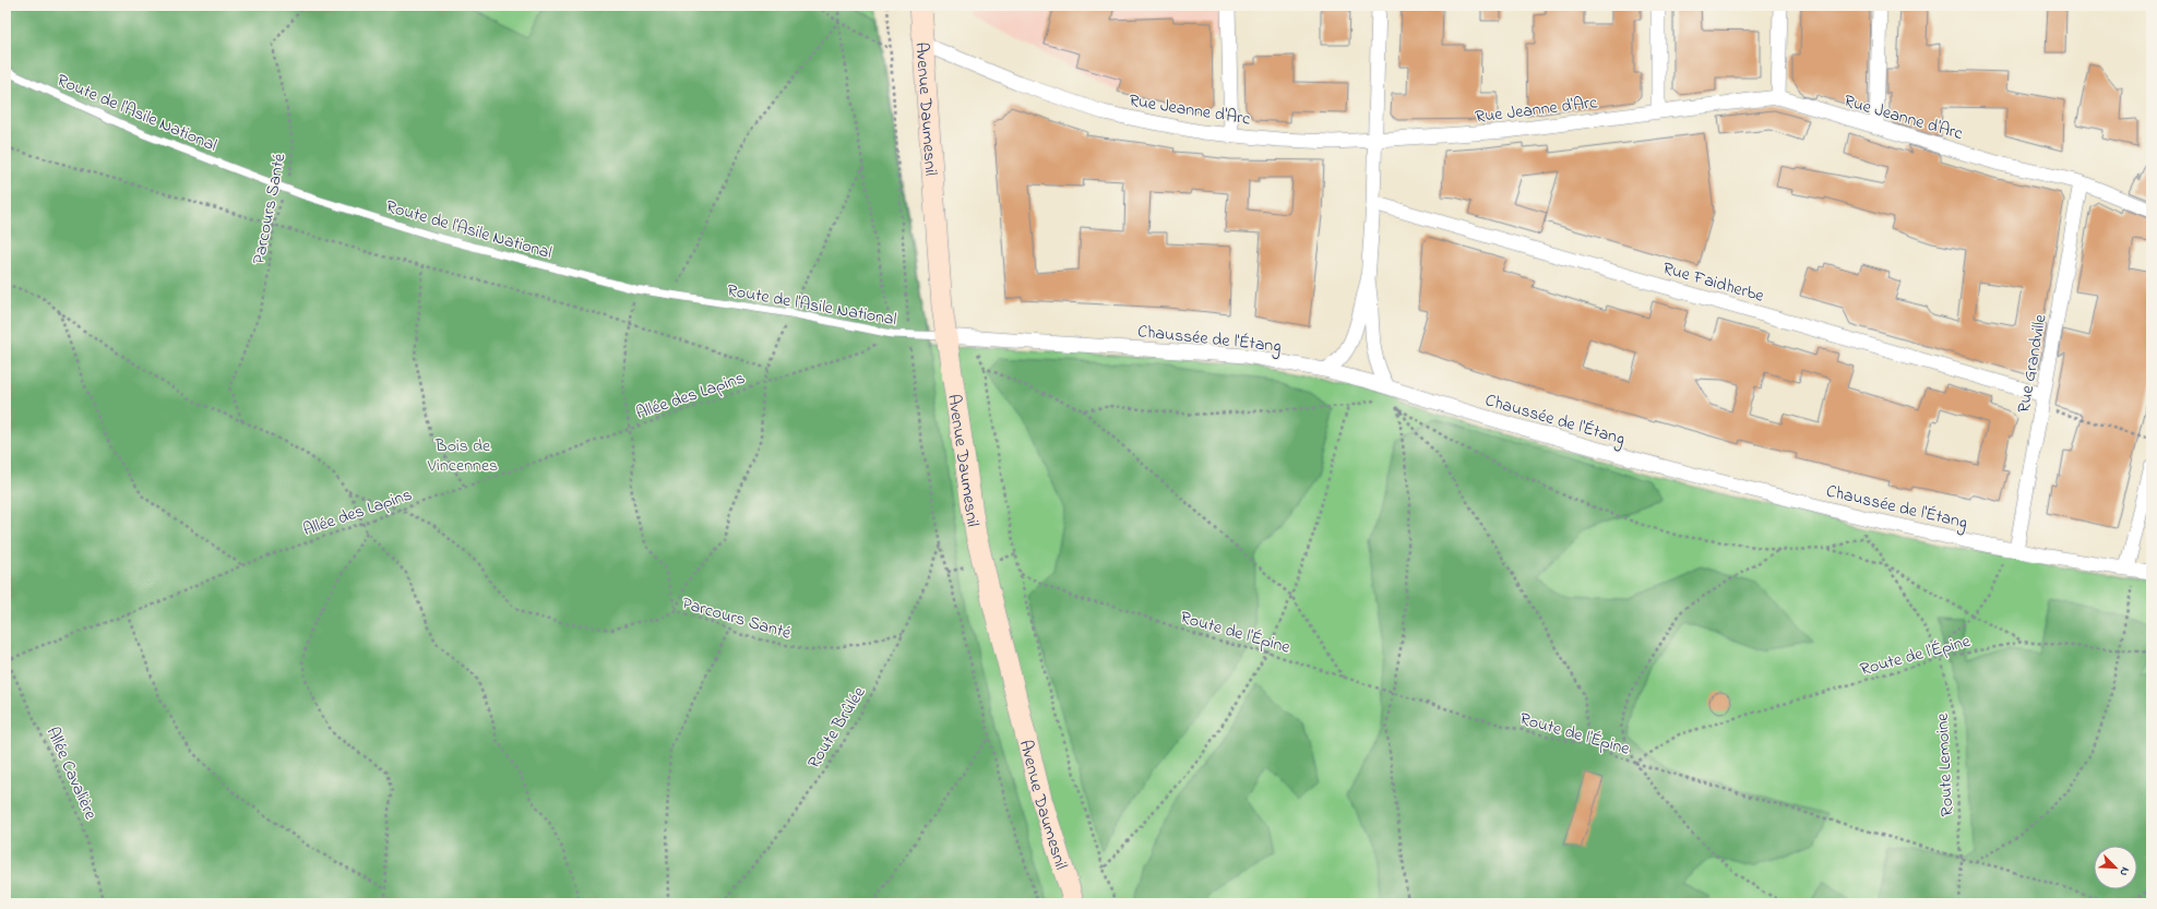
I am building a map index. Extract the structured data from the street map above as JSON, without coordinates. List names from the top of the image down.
{
  "streets": {
    "street": [
      "Rue Jeanne d'Arc",
      "Avenue Daumesnil",
      "Rue Faidherbe",
      "Chaussée de l'Étang",
      "Rue Grandville"
    ],
    "lane": ["Route de l'Asile National"],
    "path": [
      "Parcours Santé",
      "Allée des Lapins",
      "Route de l'Épine",
      "Route Brûlée",
      "Route Lemoine",
      "Allée Cavalière"
    ]
  },
  "crossings": [
    ["Rue Jeanne d'Arc", "Avenue Daumesnil"],
    ["Rue Jeanne d'Arc", "Rue Grandville"],
    ["Avenue Daumesnil", "Route de l'Asile National"],
    ["Avenue Daumesnil", "Chaussée de l'Étang"],
    ["Avenue Daumesnil", "Route Brûlée"],
    ["Route de l'Asile National", "Parcours Santé"],
    ["Route de l'Asile National", "Chaussée de l'Étang"],
    ["Route de l'Asile National", "Allée des Lapins"],
    ["Parcours Santé", "Allée des Lapins"],
    ["Parcours Santé", "Route Brûlée"],
    ["Rue Faidherbe", "Rue Grandville"],
    ["Chaussée de l'Étang", "Rue Grandville"],
    ["Allée des Lapins", "Allée Cavalière"],
    ["Route de l'Épine", "Route Lemoine"]
  ],
  "parks": ["Bois de Vincennes"],
  "north": "bottom right"
}
